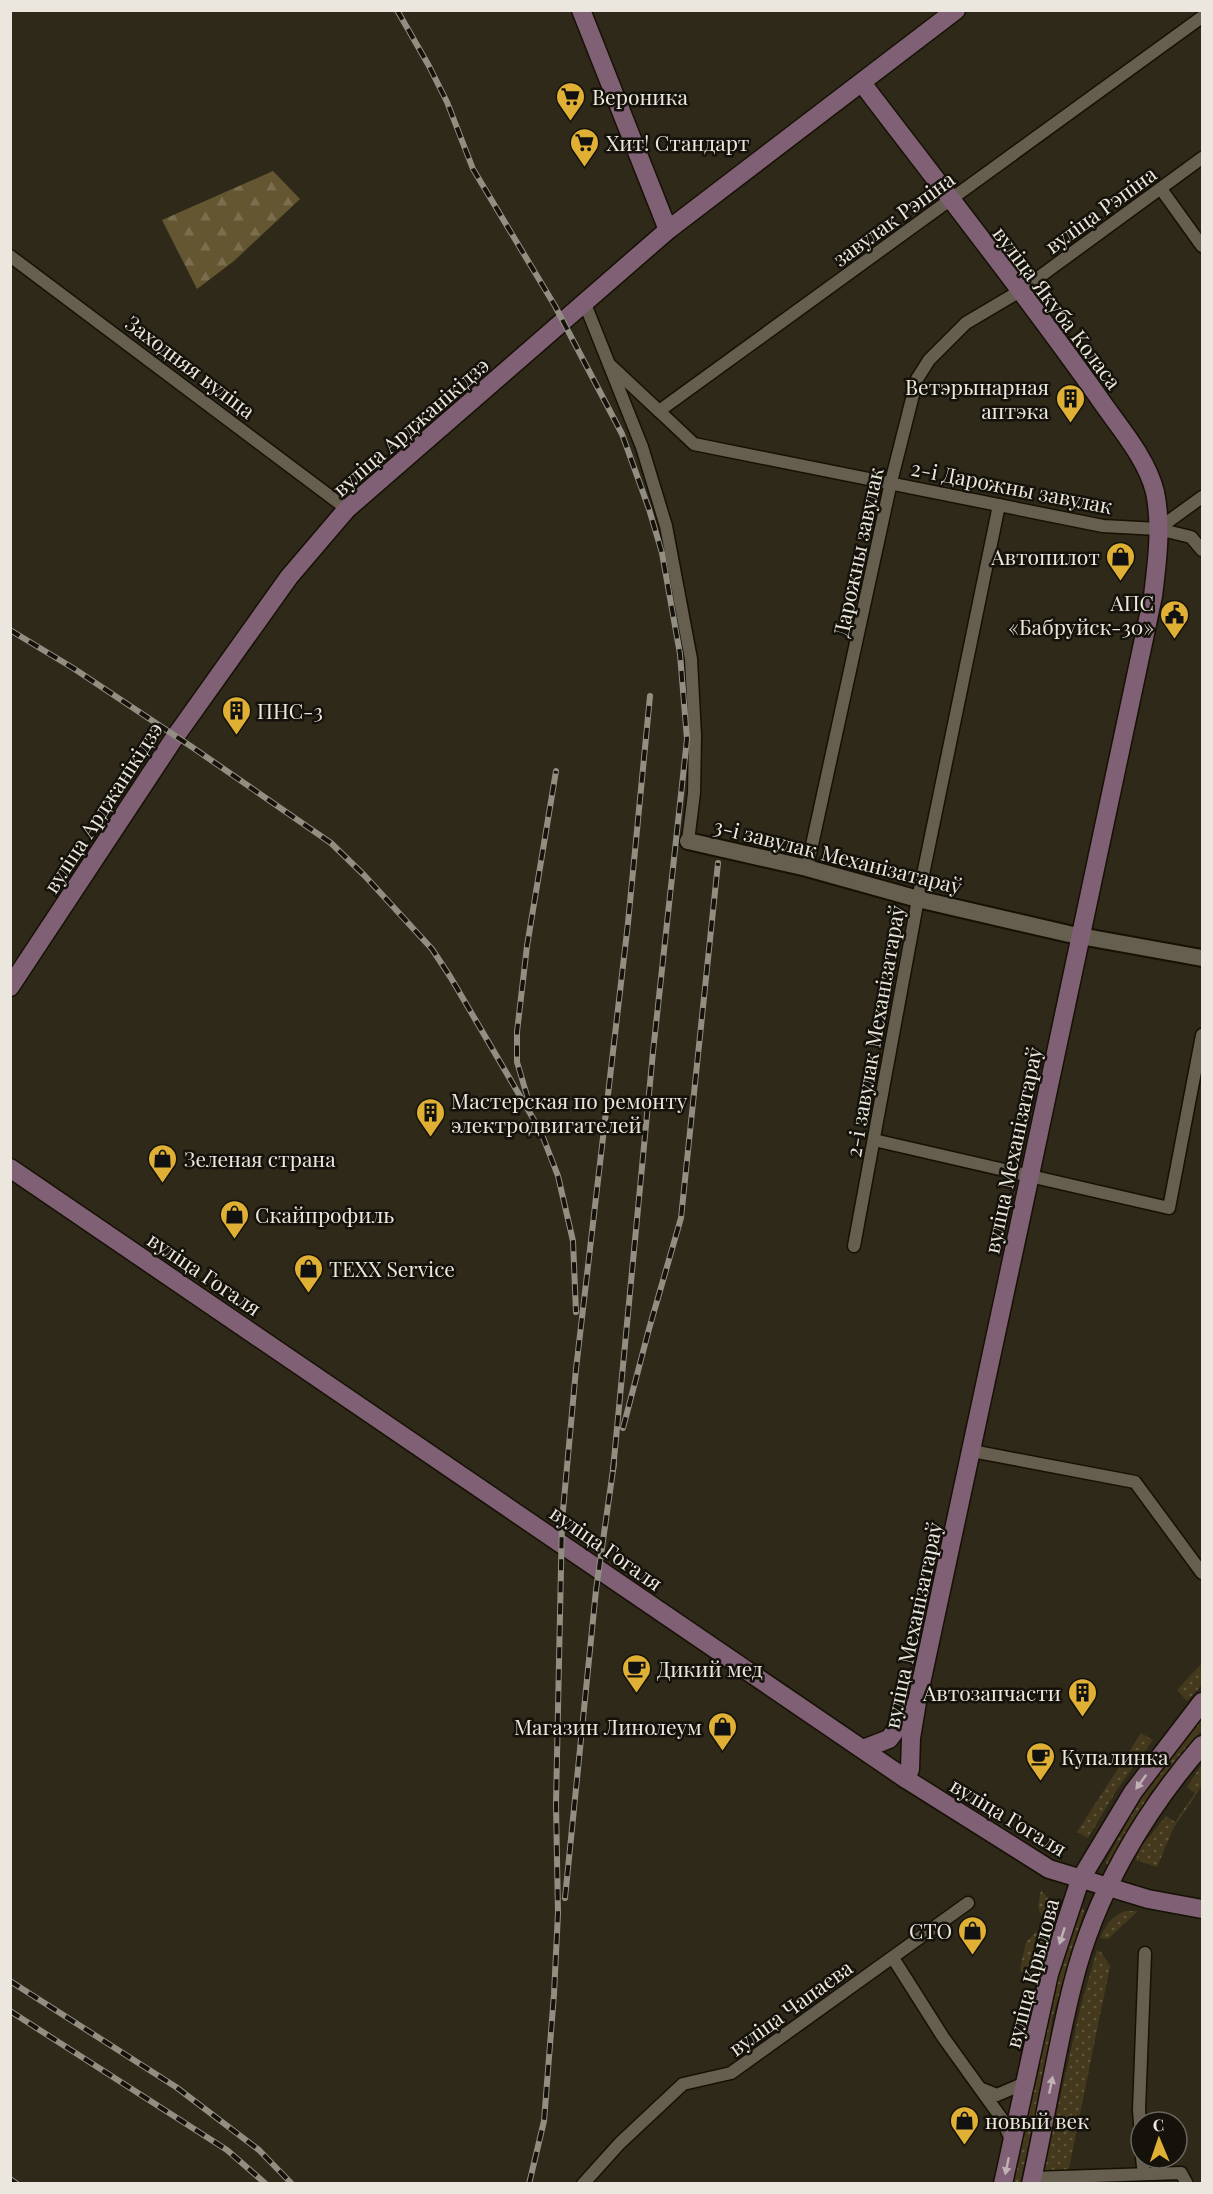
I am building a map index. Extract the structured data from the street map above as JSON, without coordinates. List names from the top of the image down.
{
  "streets": {
    "main road": [
      "вуліца Якуба Коласа",
      "вуліца Арджанікідзэ",
      "вуліца Механізатараў",
      "вуліца Гогаля",
      "вуліца Крылова"
    ],
    "street": [
      "вуліца Рэпіна",
      "завулак Рэпіна",
      "Заходняя вуліца",
      "2-і Дарожны завулак",
      "Дарожны завулак",
      "3-і завулак Механізатараў",
      "2-і завулак Механізатараў",
      "вуліца Чапаева"
    ]
  },
  "crossings": [
    ["вуліца Рэпіна", "вуліца Якуба Коласа"],
    ["вуліца Рэпіна", "Дарожны завулак"],
    ["завулак Рэпіна", "вуліца Якуба Коласа"],
    ["завулак Рэпіна", "2-і Дарожны завулак"],
    ["вуліца Якуба Коласа", "вуліца Арджанікідзэ"],
    ["вуліца Якуба Коласа", "2-і Дарожны завулак"],
    ["вуліца Якуба Коласа", "Дарожны завулак"],
    ["вуліца Якуба Коласа", "вуліца Механізатараў"],
    ["Заходняя вуліца", "вуліца Арджанікідзэ"],
    ["вуліца Арджанікідзэ", "3-і завулак Механізатараў"],
    ["2-і Дарожны завулак", "Дарожны завулак"],
    ["2-і Дарожны завулак", "2-і завулак Механізатараў"],
    ["2-і Дарожны завулак", "вуліца Механізатараў"],
    ["Дарожны завулак", "3-і завулак Механізатараў"],
    ["3-і завулак Механізатараў", "2-і завулак Механізатараў"],
    ["3-і завулак Механізатараў", "вуліца Механізатараў"],
    ["вуліца Механізатараў", "вуліца Гогаля"],
    ["вуліца Гогаля", "вуліца Крылова"]
  ],
  "places": {
    "supermarket": ["Вероника", "Хит! Стандарт"],
    "building": [
      "Ветэрынарная аптэка",
      "ПНС-3",
      "Мастерская по ремонту электродвигателей",
      "Автозапчасти"
    ],
    "shop": [
      "Автопилот",
      "Зеленая страна",
      "Скайпрофиль",
      "TEXX Service",
      "Магазин Линолеум",
      "СТО",
      "новый век"
    ],
    "public building": ["АПС «Бабруйск-30»"],
    "cafe": ["Дикий мед", "Купалинка"]
  },
  "north": "top"
}
